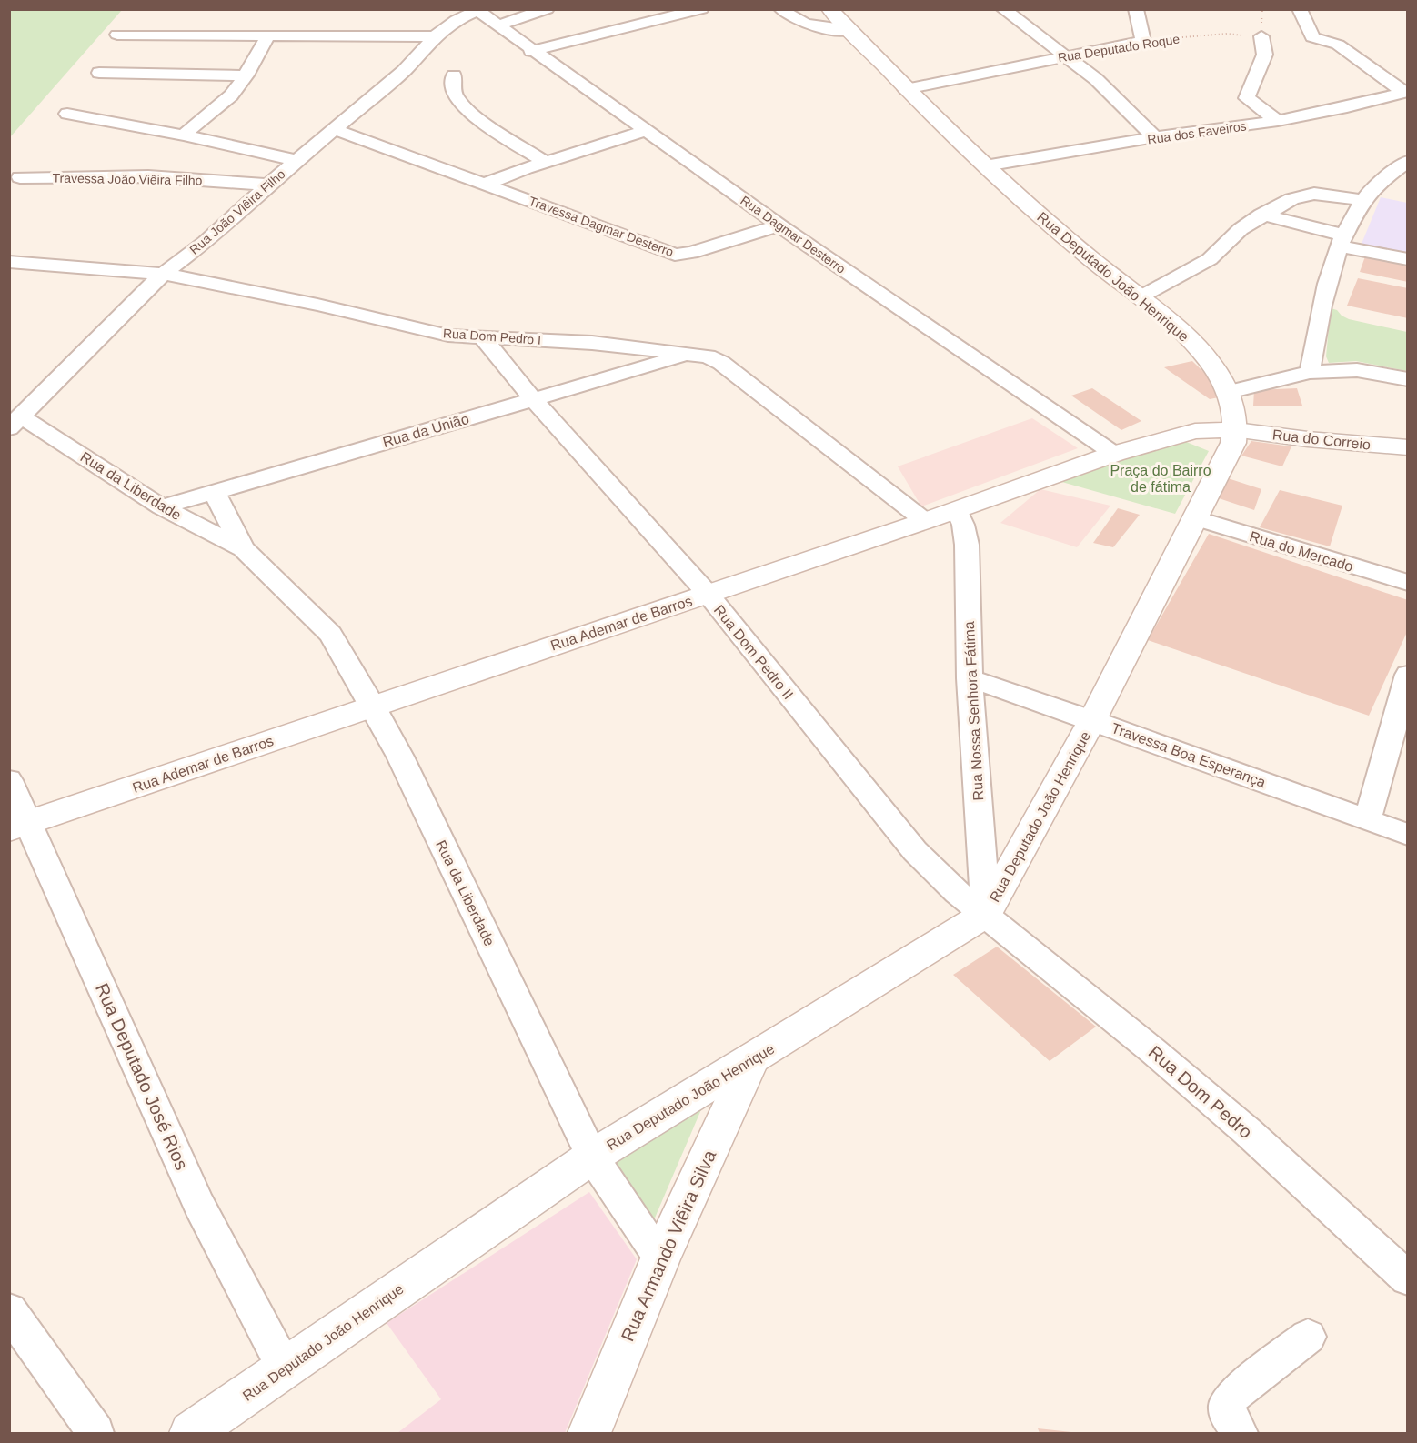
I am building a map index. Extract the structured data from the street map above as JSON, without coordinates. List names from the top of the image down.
{
  "streets": {
    "main road": [
      "Rua Deputado João Henrique",
      "Rua do Correio",
      "Rua Ademar de Barros",
      "Rua Armando Viêira Silva"
    ],
    "street": [
      "Rua Deputado Roque",
      "Rua dos Faveiros",
      "Travessa João Viêira Filho",
      "Rua João Viêira Filho",
      "Travessa Dagmar Desterro",
      "Rua Dagmar Desterro",
      "Rua Dom Pedro I",
      "Rua da União",
      "Rua da Liberdade",
      "Rua do Mercado",
      "Rua Dom Pedro II",
      "Rua Nossa Senhora Fátima",
      "Travessa Boa Esperança",
      "Rua Deputado José Rios",
      "Rua Dom Pedro"
    ]
  },
  "crossings": [
    ["Rua Deputado Roque", "Rua Deputado João Henrique"],
    ["Rua dos Faveiros", "Rua Deputado João Henrique"],
    ["Travessa João Viêira Filho", "Rua João Viêira Filho"],
    ["Rua João Viêira Filho", "Travessa Dagmar Desterro"],
    ["Rua João Viêira Filho", "Rua Dagmar Desterro"],
    ["Rua João Viêira Filho", "Rua Dom Pedro I"],
    ["Rua João Viêira Filho", "Rua da Liberdade"],
    ["Travessa Dagmar Desterro", "Rua Dagmar Desterro"],
    ["Rua Dagmar Desterro", "Rua Ademar de Barros"],
    ["Rua Deputado João Henrique", "Rua do Correio"],
    ["Rua Deputado João Henrique", "Rua da Liberdade"],
    ["Rua Deputado João Henrique", "Rua do Mercado"],
    ["Rua Deputado João Henrique", "Rua Ademar de Barros"],
    ["Rua Deputado João Henrique", "Rua Dom Pedro II"],
    ["Rua Deputado João Henrique", "Rua Nossa Senhora Fátima"],
    ["Rua Deputado João Henrique", "Travessa Boa Esperança"],
    ["Rua Deputado João Henrique", "Rua Deputado José Rios"],
    ["Rua Deputado João Henrique", "Rua Dom Pedro"],
    ["Rua Deputado João Henrique", "Rua Armando Viêira Silva"],
    ["Rua Dom Pedro I", "Rua da União"],
    ["Rua Dom Pedro I", "Rua Ademar de Barros"],
    ["Rua Dom Pedro I", "Rua Dom Pedro II"],
    ["Rua da União", "Rua da Liberdade"],
    ["Rua da União", "Rua Dom Pedro II"],
    ["Rua do Correio", "Rua Ademar de Barros"],
    ["Rua da Liberdade", "Rua Ademar de Barros"],
    ["Rua da Liberdade", "Rua Armando Viêira Silva"],
    ["Rua Ademar de Barros", "Rua Dom Pedro II"],
    ["Rua Ademar de Barros", "Rua Nossa Senhora Fátima"],
    ["Rua Ademar de Barros", "Rua Deputado José Rios"],
    ["Rua Dom Pedro II", "Rua Nossa Senhora Fátima"],
    ["Rua Dom Pedro II", "Rua Dom Pedro"],
    ["Rua Nossa Senhora Fátima", "Travessa Boa Esperança"],
    ["Rua Nossa Senhora Fátima", "Rua Dom Pedro"]
  ],
  "parks": ["Praça do Bairro de fátima"]
}
